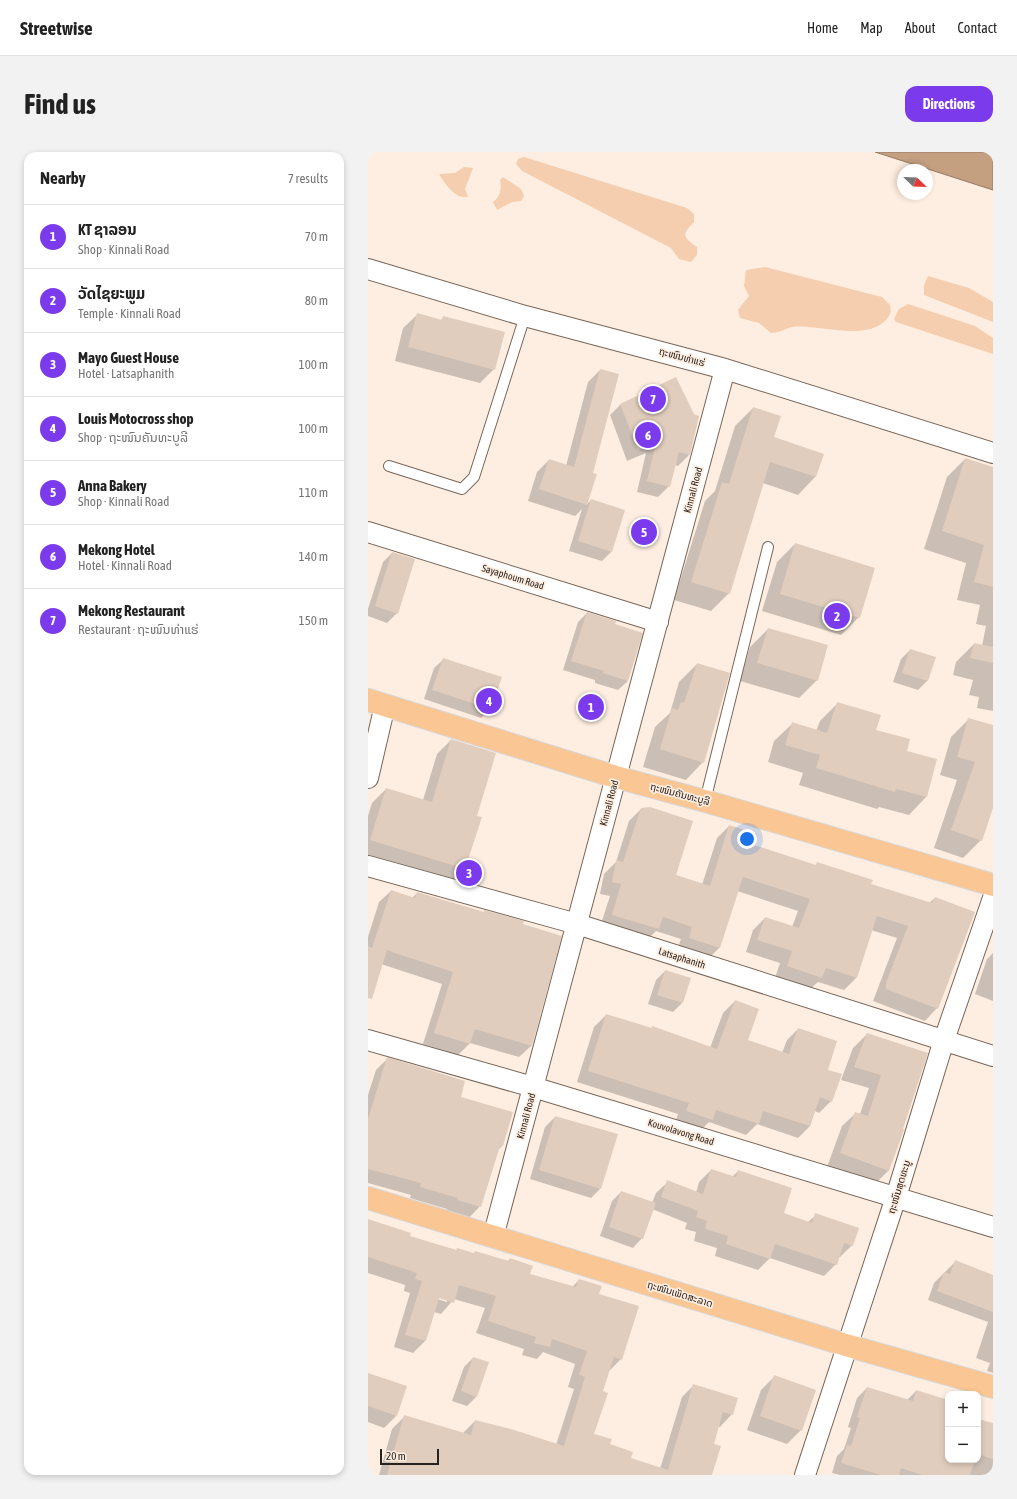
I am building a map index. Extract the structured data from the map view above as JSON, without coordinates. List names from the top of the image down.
{
  "streets": {
    "main road": ["ຖະໜົນຄັນທະບູລີ", "ຖະໜົນເພັດສະລາດ"],
    "street": [
      "ຖະໜົນທ່າແຮ່",
      "Kinnali Road",
      "Sayaphoum Road",
      "Latsaphanith",
      "Kouvolavong Road",
      "ຖະໜົນສຸດທະນູ"
    ]
  },
  "crossings": [
    ["ຖະໜົນທ່າແຮ່", "Kinnali Road"],
    ["Kinnali Road", "Sayaphoum Road"],
    ["Kinnali Road", "ຖະໜົນຄັນທະບູລີ"],
    ["Kinnali Road", "Latsaphanith"],
    ["Kinnali Road", "Kouvolavong Road"],
    ["Kinnali Road", "ຖະໜົນເພັດສະລາດ"],
    ["Latsaphanith", "ຖະໜົນສຸດທະນູ"],
    ["Kouvolavong Road", "ຖະໜົນສຸດທະນູ"],
    ["ຖະໜົນສຸດທະນູ", "ຖະໜົນເພັດສະລາດ"]
  ],
  "scale_bar": "20 m",
  "north": "bottom right",
  "page": {
    "header": "Streetwise",
    "nav": [
      "Home",
      "Map",
      "About",
      "Contact"
    ],
    "buttons": "Directions",
    "title": "Find us",
    "heading": ["Nearby", "7 results"],
    "list": [
      {
        "mark": "1",
        "name": "KT ຊາລອນ",
        "note": "Shop · Kinnali Road",
        "value": "70 m"
      },
      {
        "mark": "2",
        "name": "ວັດໄຊຍະພູມ",
        "note": "Temple · Kinnali Road",
        "value": "80 m"
      },
      {
        "mark": "3",
        "name": "Mayo Guest House",
        "note": "Hotel · Latsaphanith",
        "value": "100 m"
      },
      {
        "mark": "4",
        "name": "Louis Motocross shop",
        "note": "Shop · ຖະໜົນຄັນທະບູລີ",
        "value": "100 m"
      },
      {
        "mark": "5",
        "name": "Anna Bakery",
        "note": "Shop · Kinnali Road",
        "value": "110 m"
      },
      {
        "mark": "6",
        "name": "Mekong Hotel",
        "note": "Hotel · Kinnali Road",
        "value": "140 m"
      },
      {
        "mark": "7",
        "name": "Mekong Restaurant",
        "note": "Restaurant · ຖະໜົນທ່າແຮ່",
        "value": "150 m"
      }
    ],
    "pins": [
      "7",
      "6",
      "5",
      "2",
      "4",
      "1",
      "3"
    ],
    "map_buttons": ["+", "−"],
    "scale": "20 m"
  }
}
